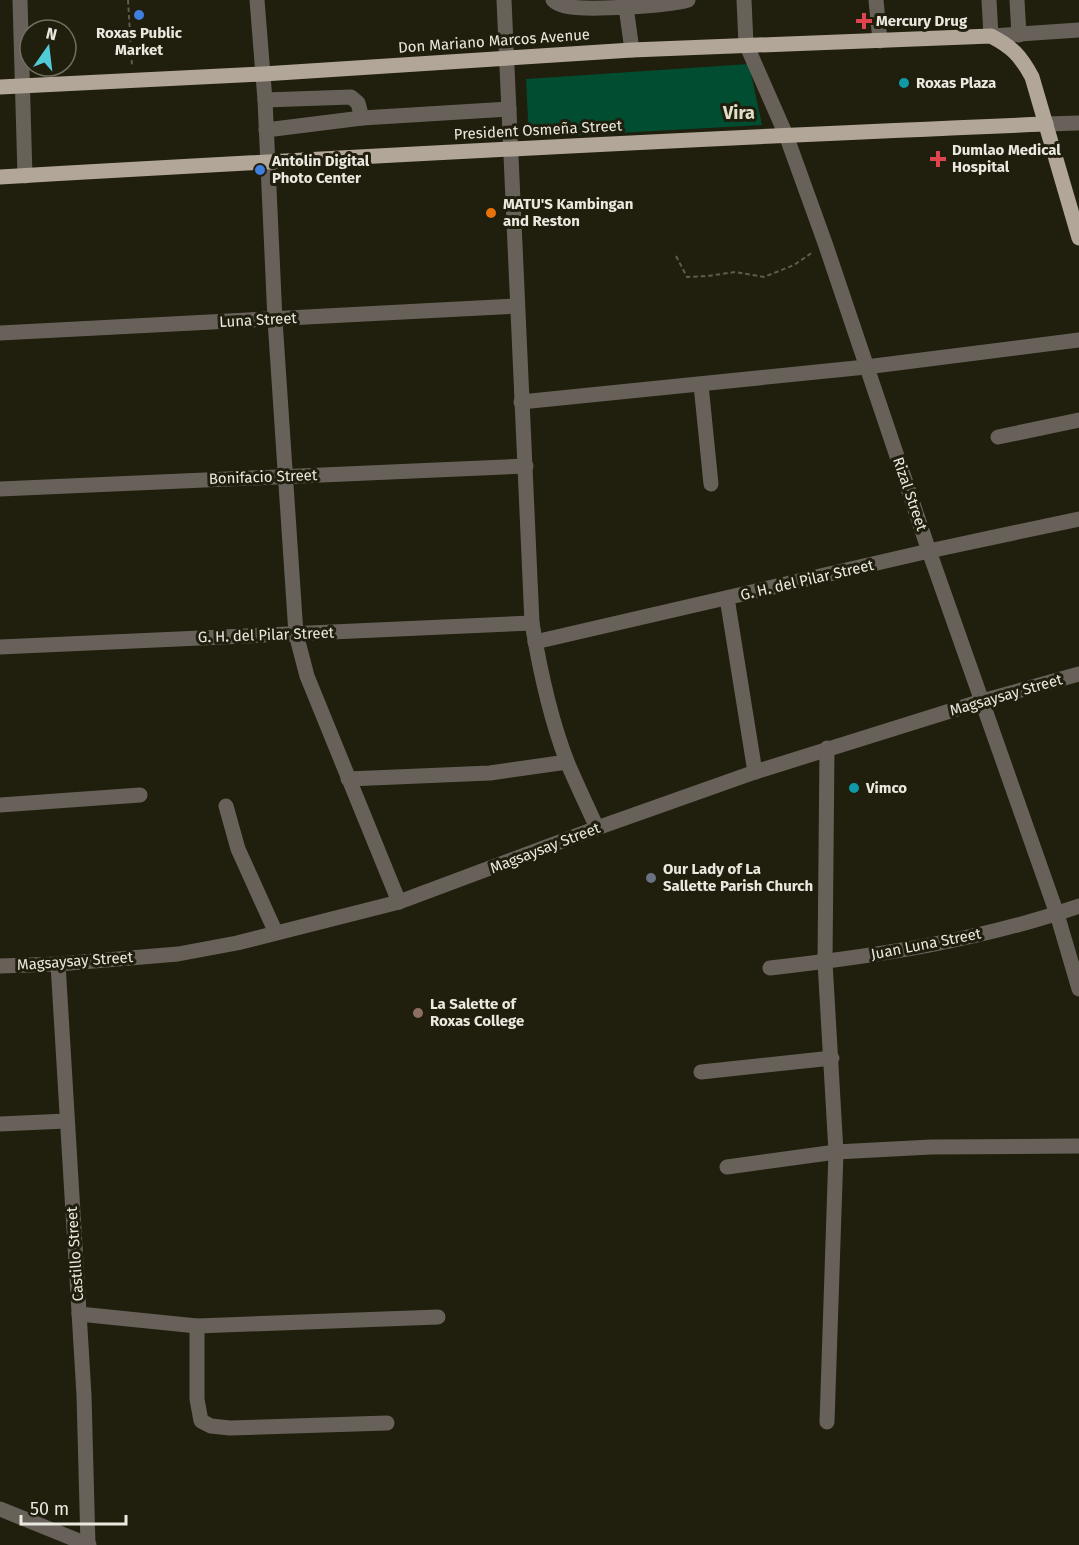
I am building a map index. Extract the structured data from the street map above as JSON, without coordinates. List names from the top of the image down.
{
  "streets": {
    "main road": ["Don Mariano Marcos Avenue", "President Osmeña Street"],
    "street": [
      "Luna Street",
      "Bonifacio Street",
      "Rizal Street",
      "G. H. del Pilar Street",
      "Magsaysay Street",
      "Juan Luna Street",
      "Castillo Street"
    ]
  },
  "crossings": [
    ["Don Mariano Marcos Avenue", "Rizal Street"],
    ["President Osmeña Street", "Rizal Street"],
    ["Rizal Street", "G. H. del Pilar Street"],
    ["Rizal Street", "Magsaysay Street"],
    ["Rizal Street", "Juan Luna Street"],
    ["Magsaysay Street", "Castillo Street"]
  ],
  "districts": ["Vira"],
  "places": {
    "other": [
      "Roxas Public Market",
      "Roxas Plaza",
      "Antolin Digital Photo Center",
      "MATU'S Kambingan and Reston",
      "Vimco",
      "Our Lady of La Sallette Parish Church",
      "La Salette of Roxas College"
    ],
    "health": ["Mercury Drug", "Dumlao Medical Hospital"]
  },
  "scale_bar": "50 m",
  "north": "top"
}
